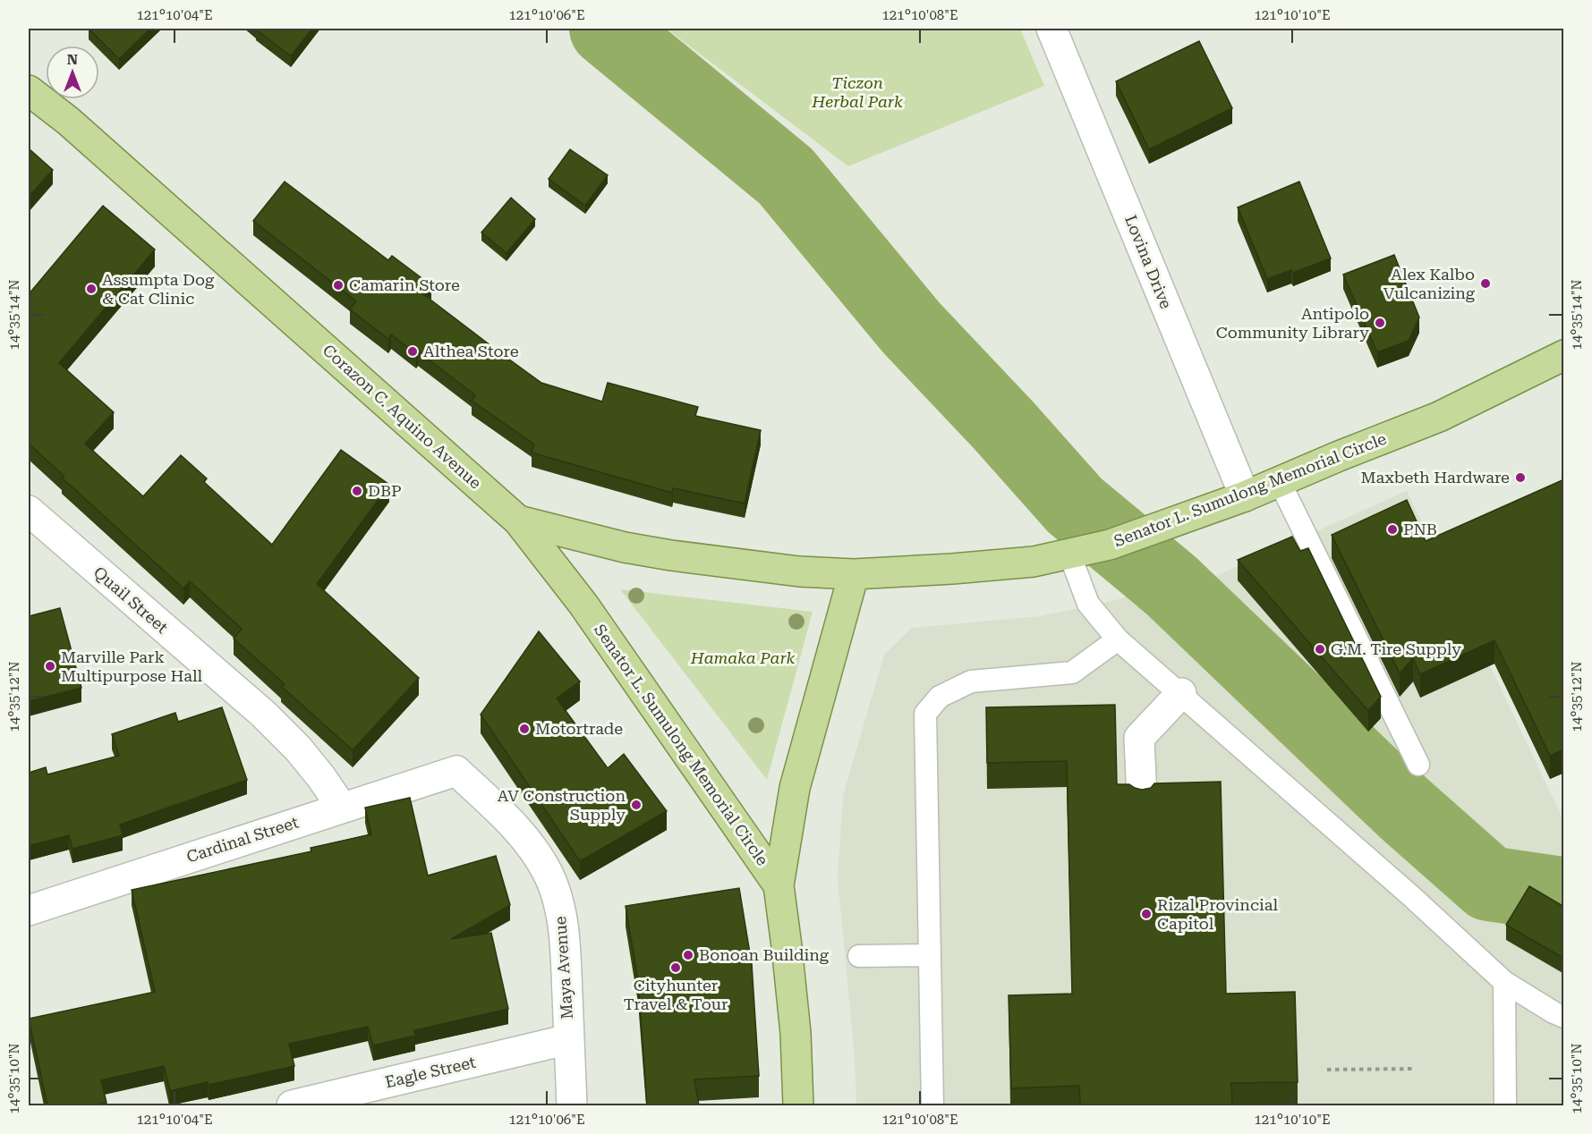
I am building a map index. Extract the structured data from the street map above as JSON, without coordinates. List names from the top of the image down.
{
  "streets": {
    "main road": ["Corazon C. Aquino Avenue", "Senator L. Sumulong Memorial Circle"],
    "street": [
      "Lovina Drive",
      "Quail Street",
      "Cardinal Street",
      "Maya Avenue",
      "Eagle Street"
    ]
  },
  "crossings": [
    ["Lovina Drive", "Senator L. Sumulong Memorial Circle"],
    ["Corazon C. Aquino Avenue", "Senator L. Sumulong Memorial Circle"],
    ["Quail Street", "Cardinal Street"],
    ["Cardinal Street", "Maya Avenue"],
    ["Maya Avenue", "Eagle Street"]
  ],
  "parks": ["Ticzon Herbal Park", "Hamaka Park"],
  "places": [
    "Alex Kalbo Vulcanizing",
    "Camarin Store",
    "Assumpta Dog & Cat Clinic",
    "Antipolo Community Library",
    "Althea Store",
    "Maxbeth Hardware",
    "DBP",
    "PNB",
    "G.M. Tire Supply",
    "Marville Park Multipurpose Hall",
    "Motortrade",
    "AV Construction Supply",
    "Rizal Provincial Capitol",
    "Bonoan Building",
    "Cityhunter Travel & Tour"
  ],
  "north": "top",
  "coordinates": [
    "121°10'04\"E",
    "121°10'06\"E",
    "121°10'08\"E",
    "121°10'10\"E",
    "14°35'14\"N",
    "14°35'12\"N",
    "14°35'10\"N"
  ]
}
